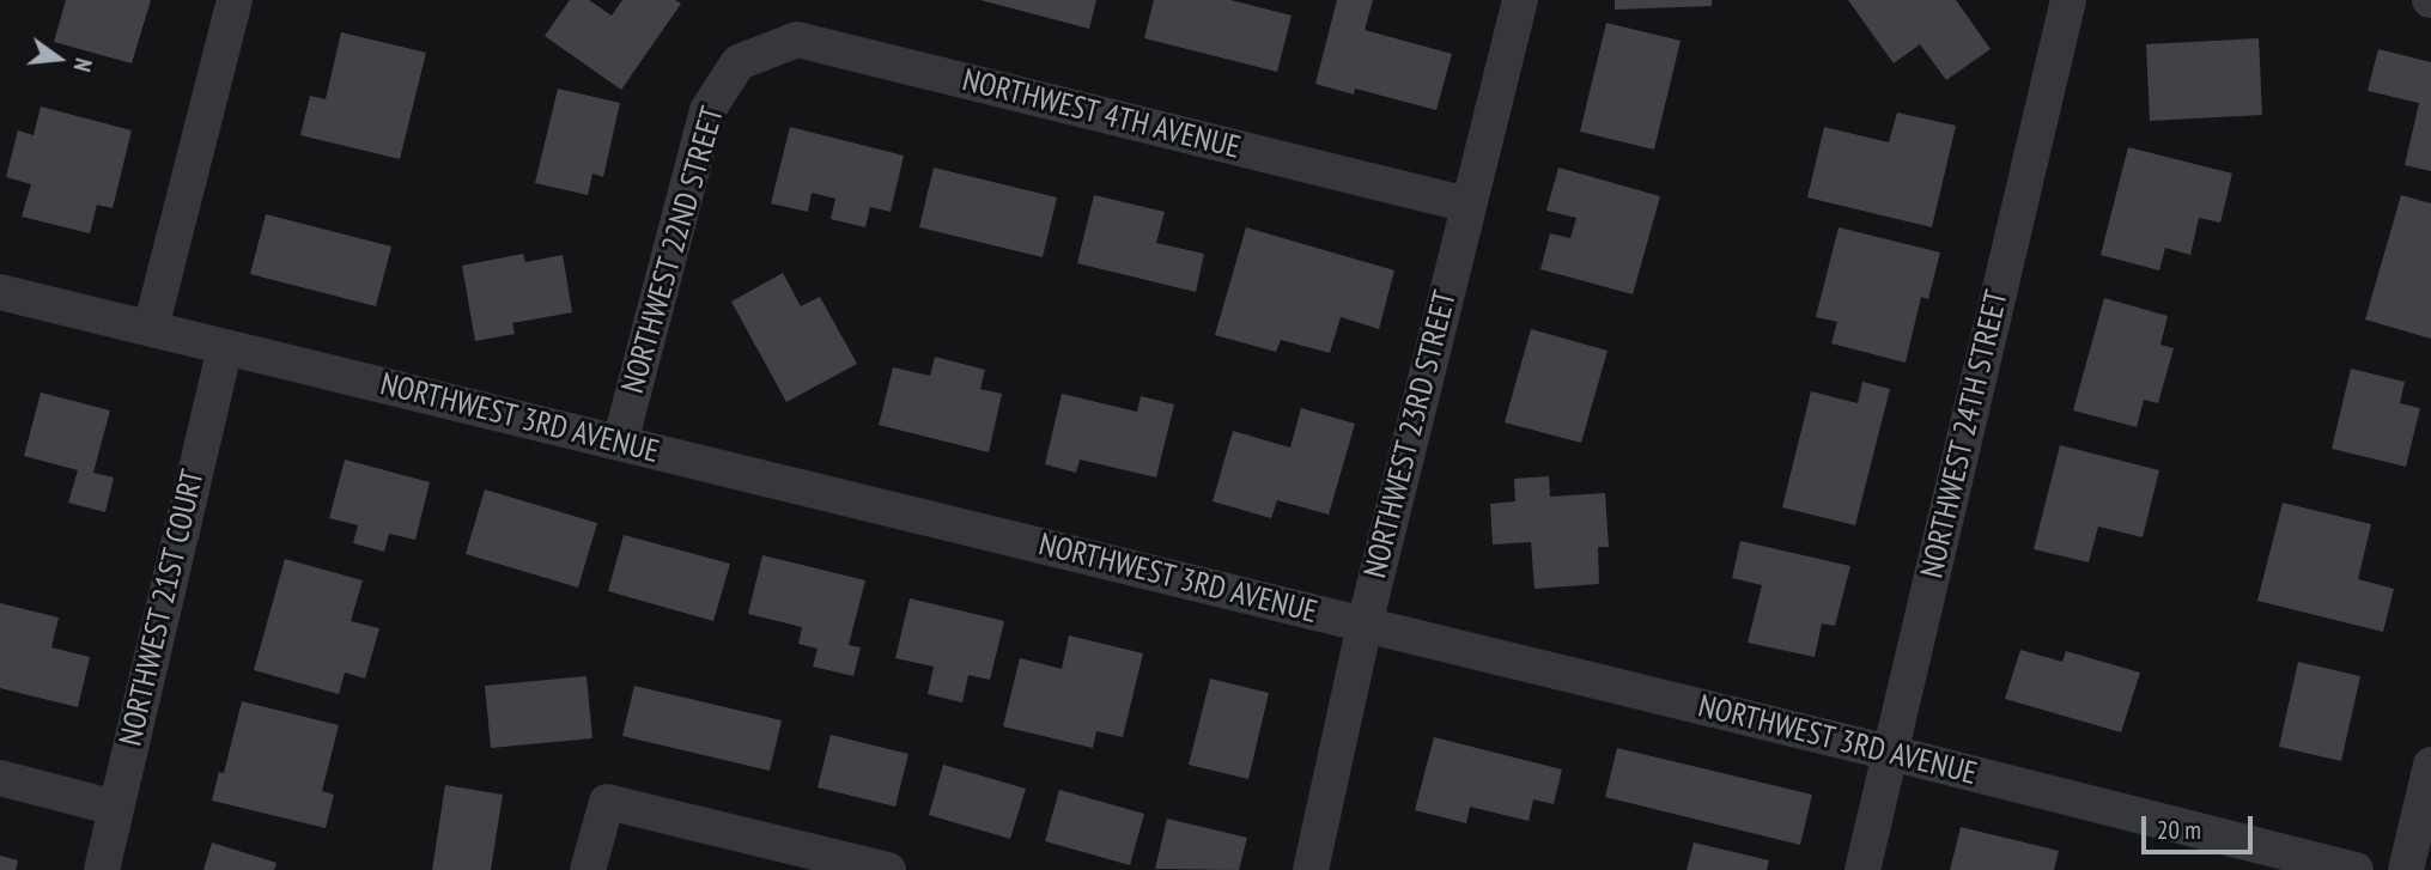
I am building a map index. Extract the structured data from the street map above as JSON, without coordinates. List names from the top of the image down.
{
  "streets": {
    "street": [
      "NORTHWEST 4TH AVENUE",
      "NORTHWEST 22ND STREET",
      "NORTHWEST 3RD AVENUE",
      "NORTHWEST 23RD STREET",
      "NORTHWEST 24TH STREET",
      "NORTHWEST 21ST COURT"
    ]
  },
  "crossings": [
    ["NORTHWEST 4TH AVENUE", "NORTHWEST 22ND STREET"],
    ["NORTHWEST 4TH AVENUE", "NORTHWEST 23RD STREET"],
    ["NORTHWEST 22ND STREET", "NORTHWEST 3RD AVENUE"],
    ["NORTHWEST 3RD AVENUE", "NORTHWEST 23RD STREET"],
    ["NORTHWEST 3RD AVENUE", "NORTHWEST 24TH STREET"],
    ["NORTHWEST 3RD AVENUE", "NORTHWEST 21ST COURT"]
  ],
  "scale_bar": "20 m",
  "north": "right"
}
